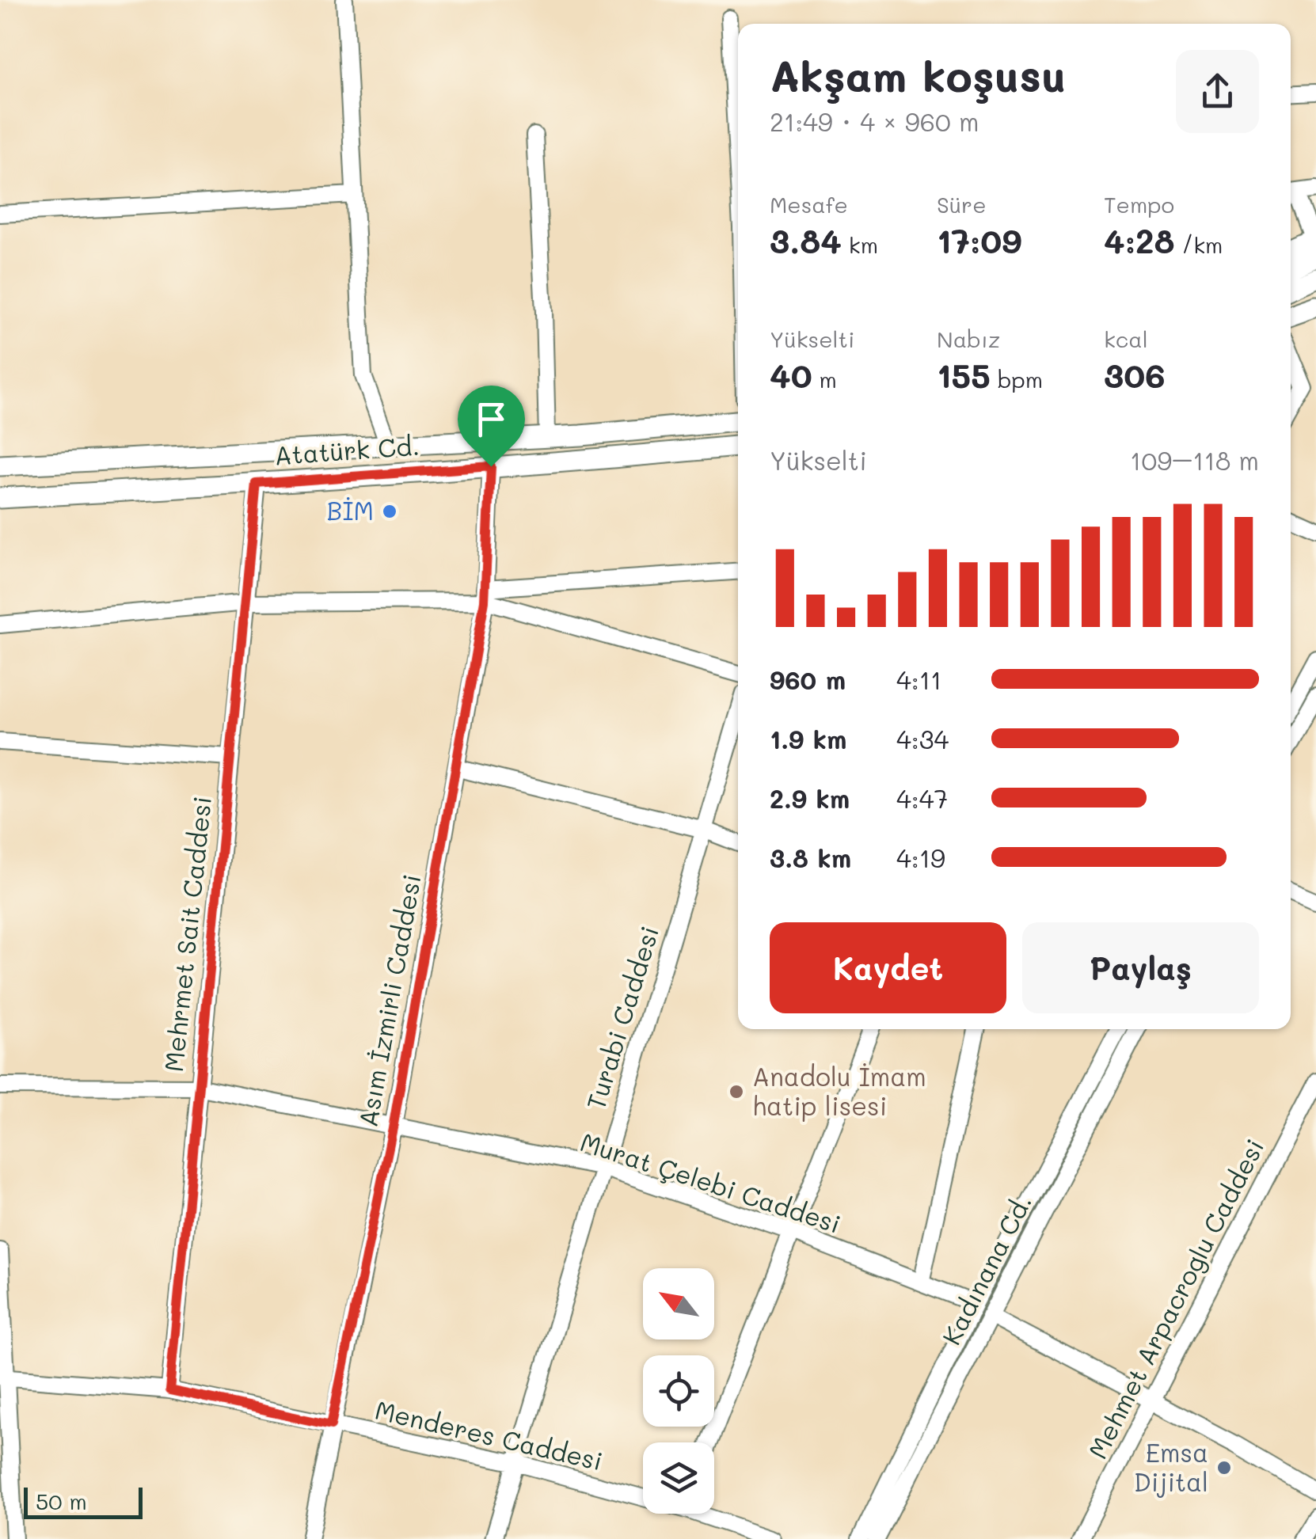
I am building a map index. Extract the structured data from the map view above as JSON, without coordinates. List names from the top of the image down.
{
  "streets": {
    "main road": ["Atatürk Cd."],
    "street": [
      "Mehrmet Sait Caddesi",
      "Asım İzmirli Caddesi",
      "Turabi Caddesi",
      "Murat Çelebi Caddesi",
      "Kadınana Cd.",
      "Mehmet Arpacroglu Caddesi",
      "Menderes Caddesi"
    ]
  },
  "crossings": [
    ["Atatürk Cd.", "Mehrmet Sait Caddesi"],
    ["Atatürk Cd.", "Asım İzmirli Caddesi"],
    ["Mehrmet Sait Caddesi", "Murat Çelebi Caddesi"],
    ["Mehrmet Sait Caddesi", "Menderes Caddesi"],
    ["Asım İzmirli Caddesi", "Murat Çelebi Caddesi"],
    ["Asım İzmirli Caddesi", "Menderes Caddesi"],
    ["Turabi Caddesi", "Murat Çelebi Caddesi"],
    ["Turabi Caddesi", "Menderes Caddesi"],
    ["Murat Çelebi Caddesi", "Kadınana Cd."]
  ],
  "places": ["BİM", "Anadolu İmam hatip lisesi", "Emsa Dijital"],
  "scale_bar": "50 m",
  "north": "top left",
  "page": {
    "heading": ["Akşam koşusu", "21:49 · 4 × 960 m"],
    "stats": [
      ["Mesafe", "3.84 km"],
      ["Süre", "17:09"],
      ["Tempo", "4:28 /km"],
      ["Yükselti", "40 m"],
      ["Nabız", "155 bpm"],
      ["kcal", "306"]
    ],
    "chart": ["Yükselti", "109–118 m"],
    "list": [
      {
        "name": "960 m",
        "note": "4:11"
      },
      {
        "name": "1.9 km",
        "note": "4:34"
      },
      {
        "name": "2.9 km",
        "note": "4:47"
      },
      {
        "name": "3.8 km",
        "note": "4:19"
      }
    ],
    "buttons": ["Kaydet", "Paylaş"],
    "scale": "50 m"
  }
}
